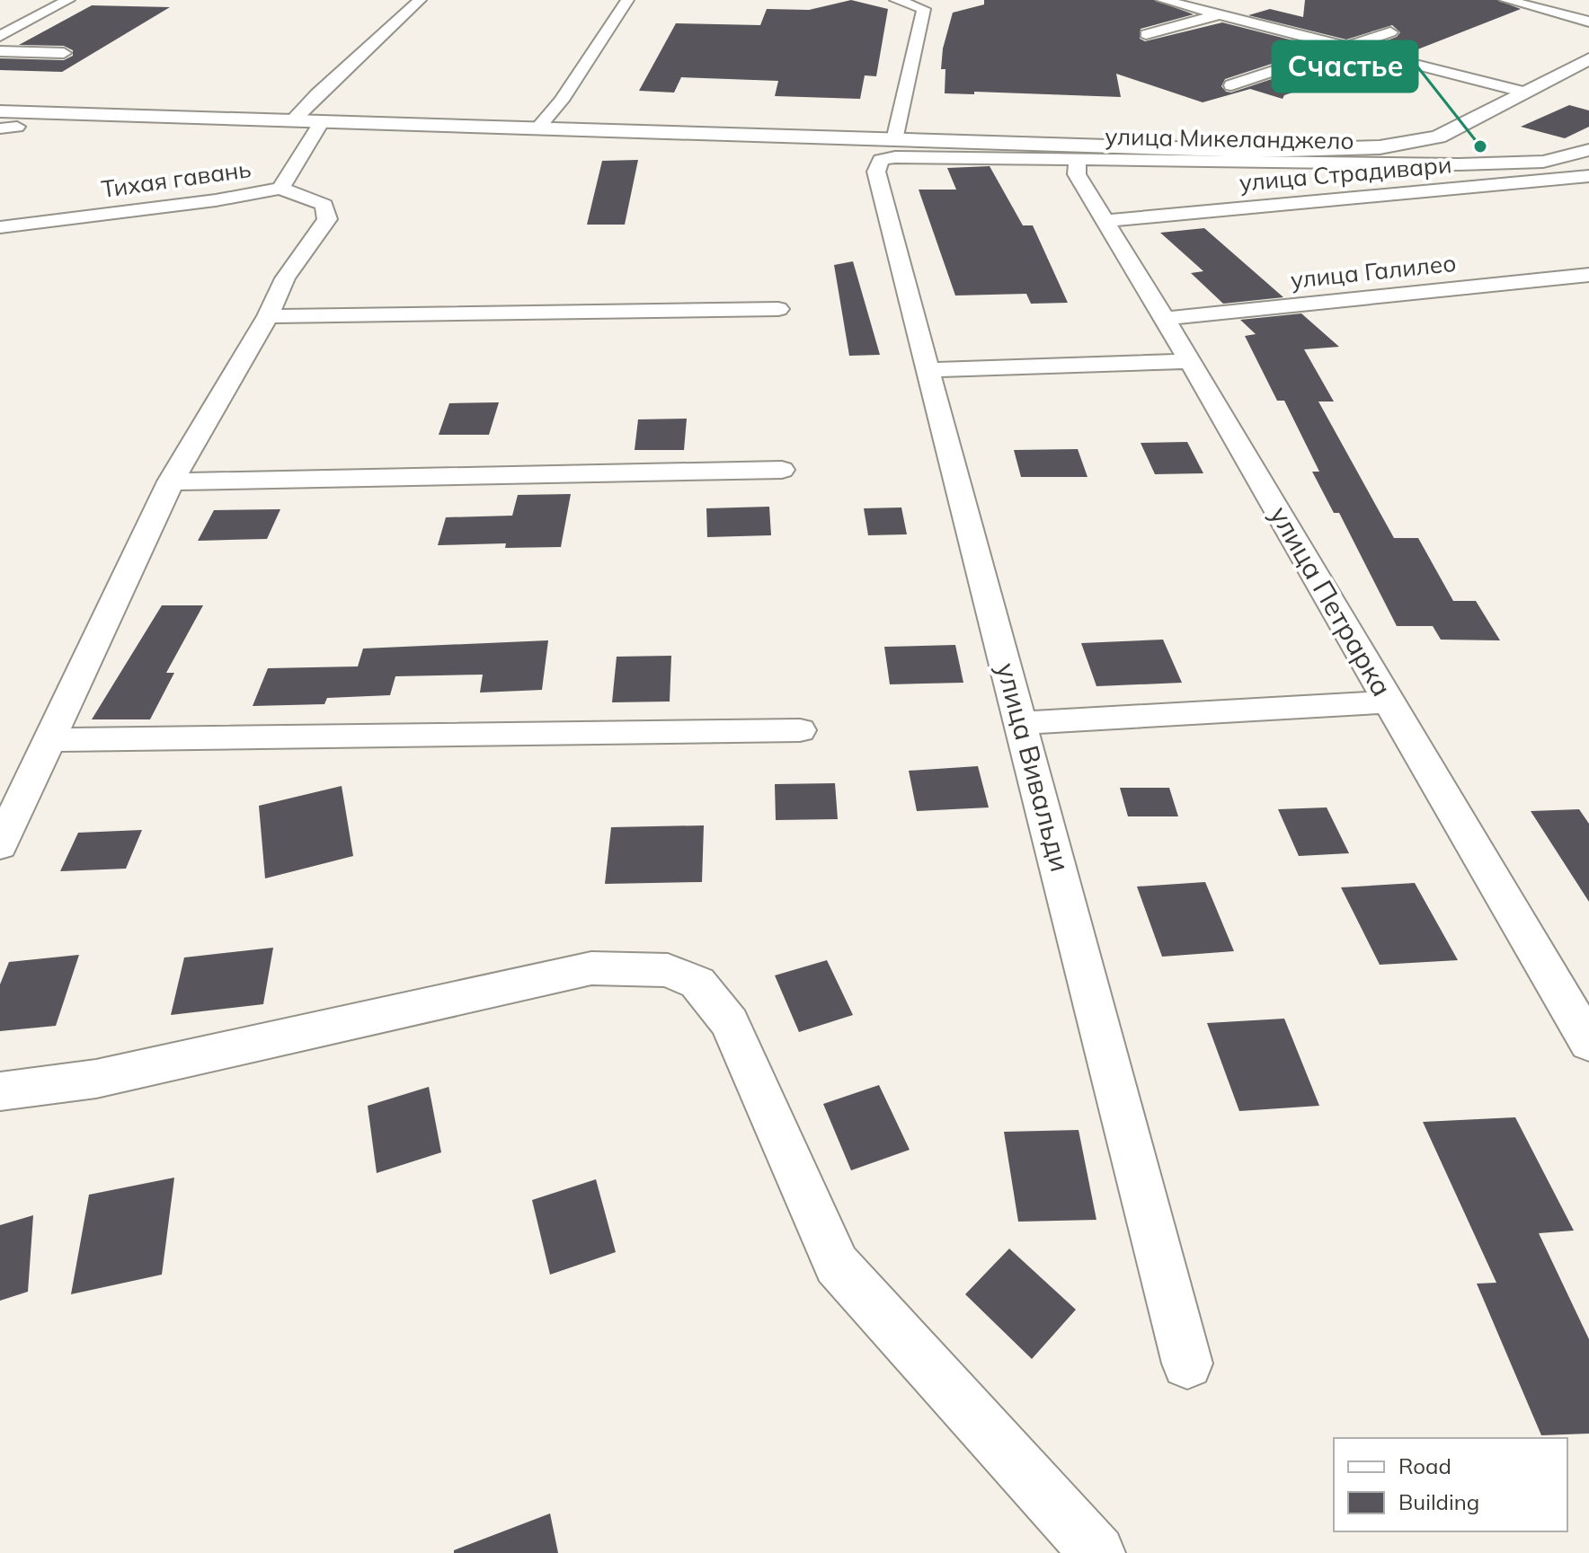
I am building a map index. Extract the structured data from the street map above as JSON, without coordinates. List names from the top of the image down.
{
  "streets": {
    "street": [
      "улица Микеланджело",
      "улица Страдивари",
      "Тихая гавань",
      "улица Галилео",
      "улица Петрарка",
      "улица Вивальди"
    ]
  },
  "crossings": [
    ["улица Микеланджело", "улица Петрарка"],
    ["улица Микеланджело", "улица Вивальди"],
    ["улица Страдивари", "улица Петрарка"],
    ["улица Галилео", "улица Петрарка"]
  ],
  "places": ["Счастье"],
  "legend": ["Road", "Building"]
}
